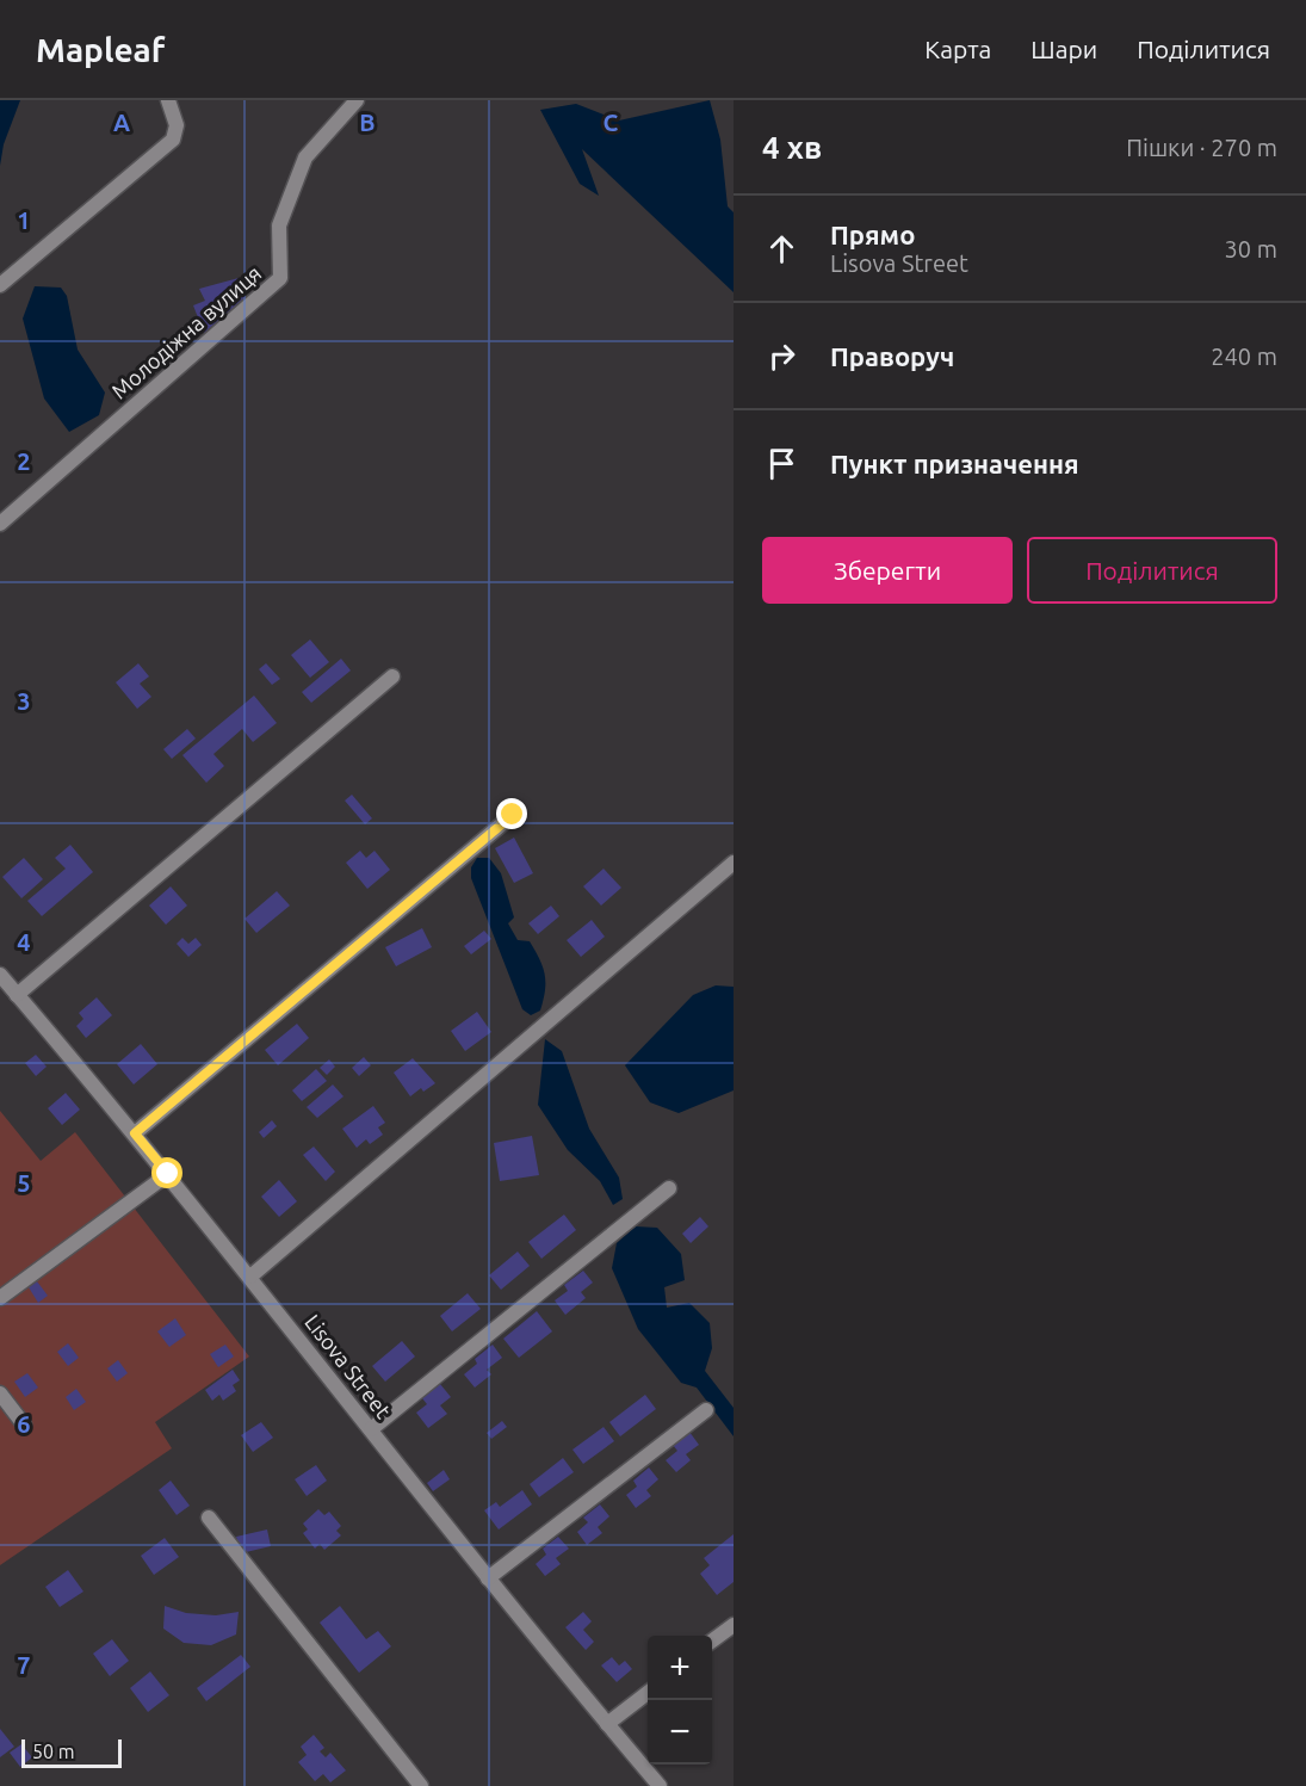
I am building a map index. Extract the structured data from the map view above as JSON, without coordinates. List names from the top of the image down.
{
  "streets": {
    "street": ["Молодіжна вулиця", "Lisova Street"]
  },
  "scale_bar": "50 m",
  "page": {
    "header": "Mapleaf",
    "nav": ["Карта", "Шари", "Поділитися"],
    "heading": ["4 хв", "Пішки · 270 m"],
    "list": [
      ["Прямо", "Lisova Street", "30 m"],
      ["Праворуч", "240 m"],
      "Пункт призначення"
    ],
    "buttons": ["Зберегти", "Поділитися"],
    "map_buttons": ["+", "−"],
    "scale": "50 m"
  },
  "grid": {
    "columns": ["A", "B", "C"],
    "rows": [
      "1",
      "2",
      "3",
      "4",
      "5",
      "6",
      "7"
    ]
  }
}
